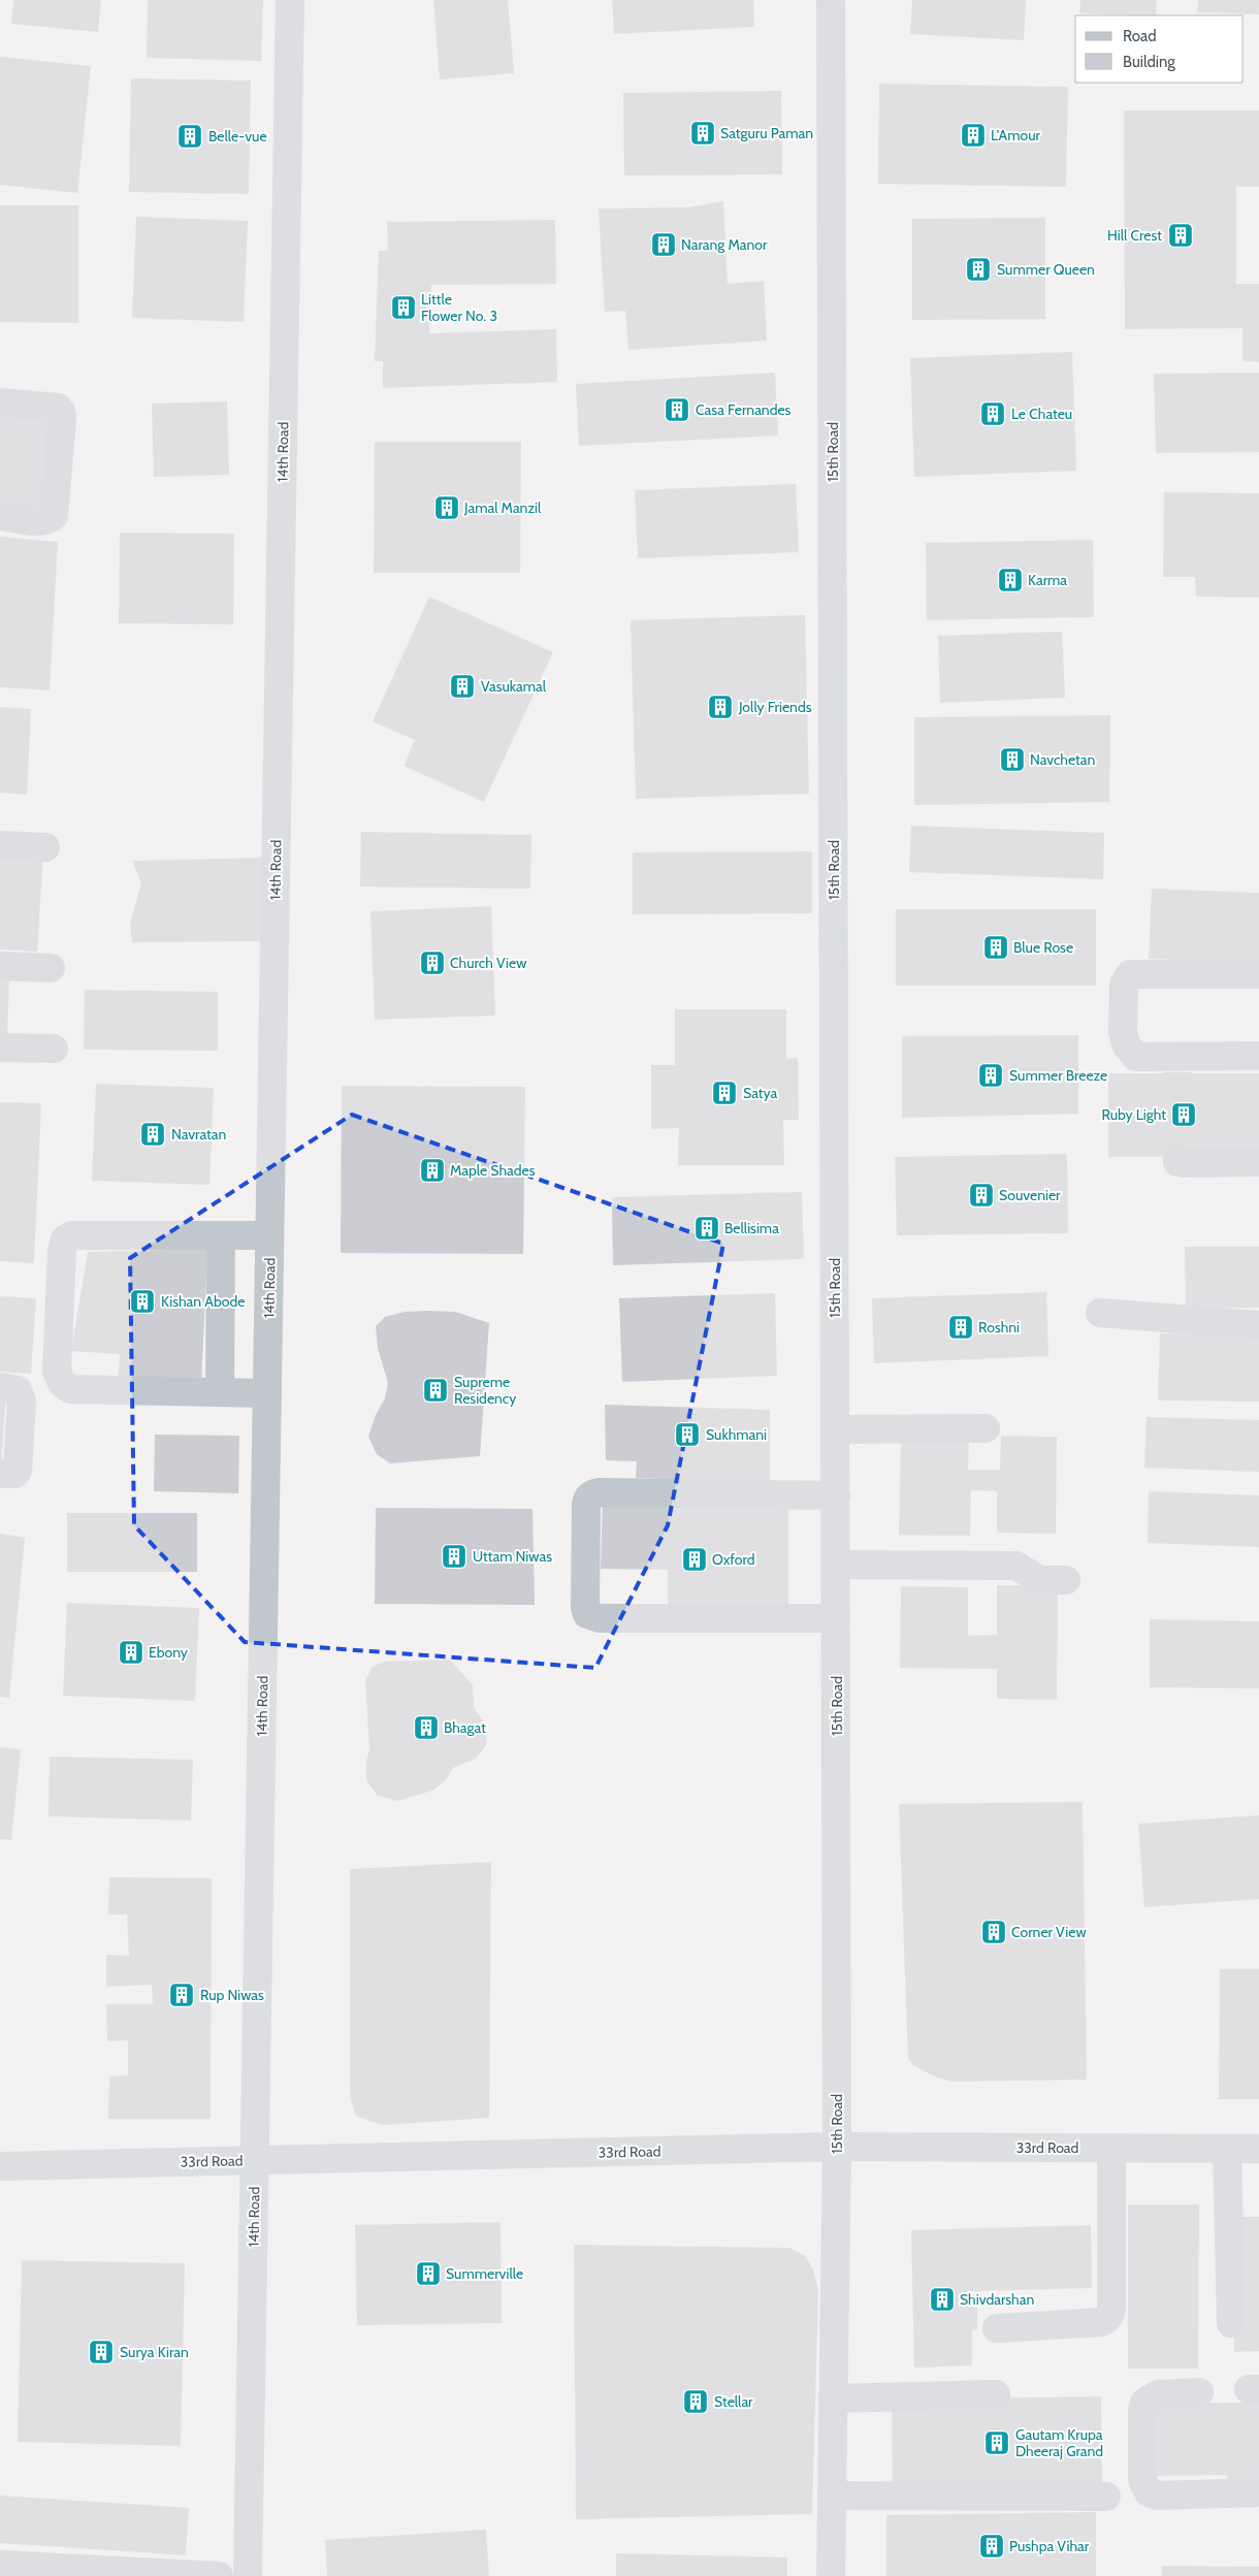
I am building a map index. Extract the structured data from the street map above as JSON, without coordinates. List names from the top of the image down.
{
  "streets": {
    "street": ["14th Road", "15th Road", "33rd Road"]
  },
  "crossings": [
    ["14th Road", "33rd Road"],
    ["15th Road", "33rd Road"]
  ],
  "places": {
    "building": [
      "Satguru Paman",
      "L'Amour",
      "Belle-vue",
      "Hill Crest",
      "Narang Manor",
      "Summer Queen",
      "Little Flower No. 3",
      "Casa Fernandes",
      "Le Chateu",
      "Jamal Manzil",
      "Karma",
      "Vasukamal",
      "Jolly Friends",
      "Navchetan",
      "Blue Rose",
      "Church View",
      "Summer Breeze",
      "Satya",
      "Ruby Light",
      "Navratan",
      "Maple Shades",
      "Souvenier",
      "Bellisima",
      "Kishan Abode",
      "Roshni",
      "Supreme Residency",
      "Sukhmani",
      "Uttam Niwas",
      "Oxford",
      "Ebony",
      "Bhagat",
      "Corner View",
      "Rup Niwas",
      "Summerville",
      "Shivdarshan",
      "Surya Kiran",
      "Stellar",
      "Gautam Krupa Dheeraj Grand",
      "Pushpa Vihar"
    ]
  },
  "legend": ["Road", "Building"]
}
